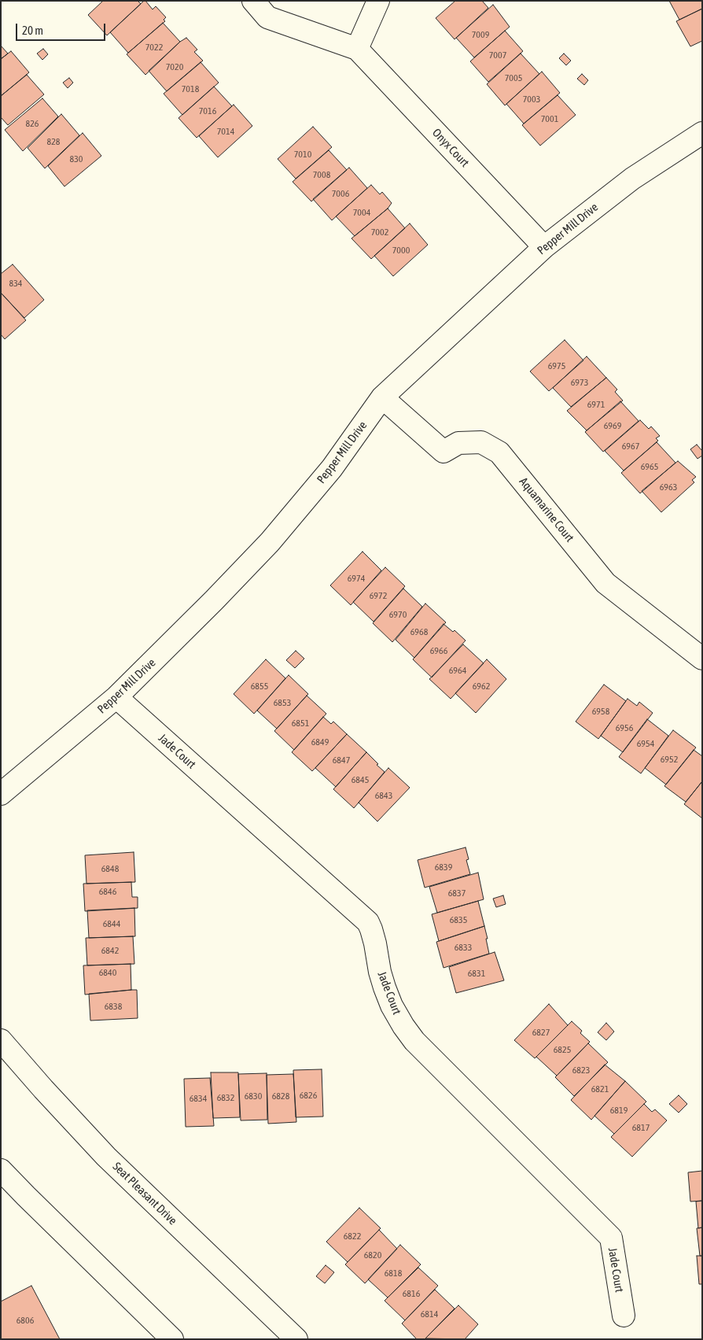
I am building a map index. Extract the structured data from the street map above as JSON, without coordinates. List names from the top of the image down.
{
  "streets": {
    "street": [
      "Onyx Court",
      "Pepper Mill Drive",
      "Aquamarine Court",
      "Jade Court",
      "Seat Pleasant Drive"
    ]
  },
  "crossings": [
    ["Onyx Court", "Pepper Mill Drive"],
    ["Pepper Mill Drive", "Aquamarine Court"],
    ["Pepper Mill Drive", "Jade Court"]
  ],
  "house_numbers": [
    "7009",
    "7022",
    "7007",
    "7020",
    "7005",
    "7018",
    "7003",
    "7016",
    "7001",
    "826",
    "7014",
    "828",
    "7010",
    "830",
    "7008",
    "7006",
    "7004",
    "7002",
    "7000",
    "834",
    "6975",
    "6973",
    "6971",
    "6969",
    "6967",
    "6965",
    "6963",
    "6974",
    "6972",
    "6970",
    "6968",
    "6966",
    "6964",
    "6855",
    "6962",
    "6853",
    "6958",
    "6851",
    "6956",
    "6849",
    "6954",
    "6952",
    "6847",
    "6845",
    "6843",
    "6839",
    "6848",
    "6846",
    "6837",
    "6835",
    "6844",
    "6833",
    "6842",
    "6840",
    "6831",
    "6838",
    "6827",
    "6825",
    "6823",
    "6821",
    "6826",
    "6830",
    "6828",
    "6832",
    "6834",
    "6819",
    "6817",
    "6822",
    "6820",
    "6818",
    "6816",
    "6814",
    "6806"
  ],
  "scale_bar": "20 m"
}
